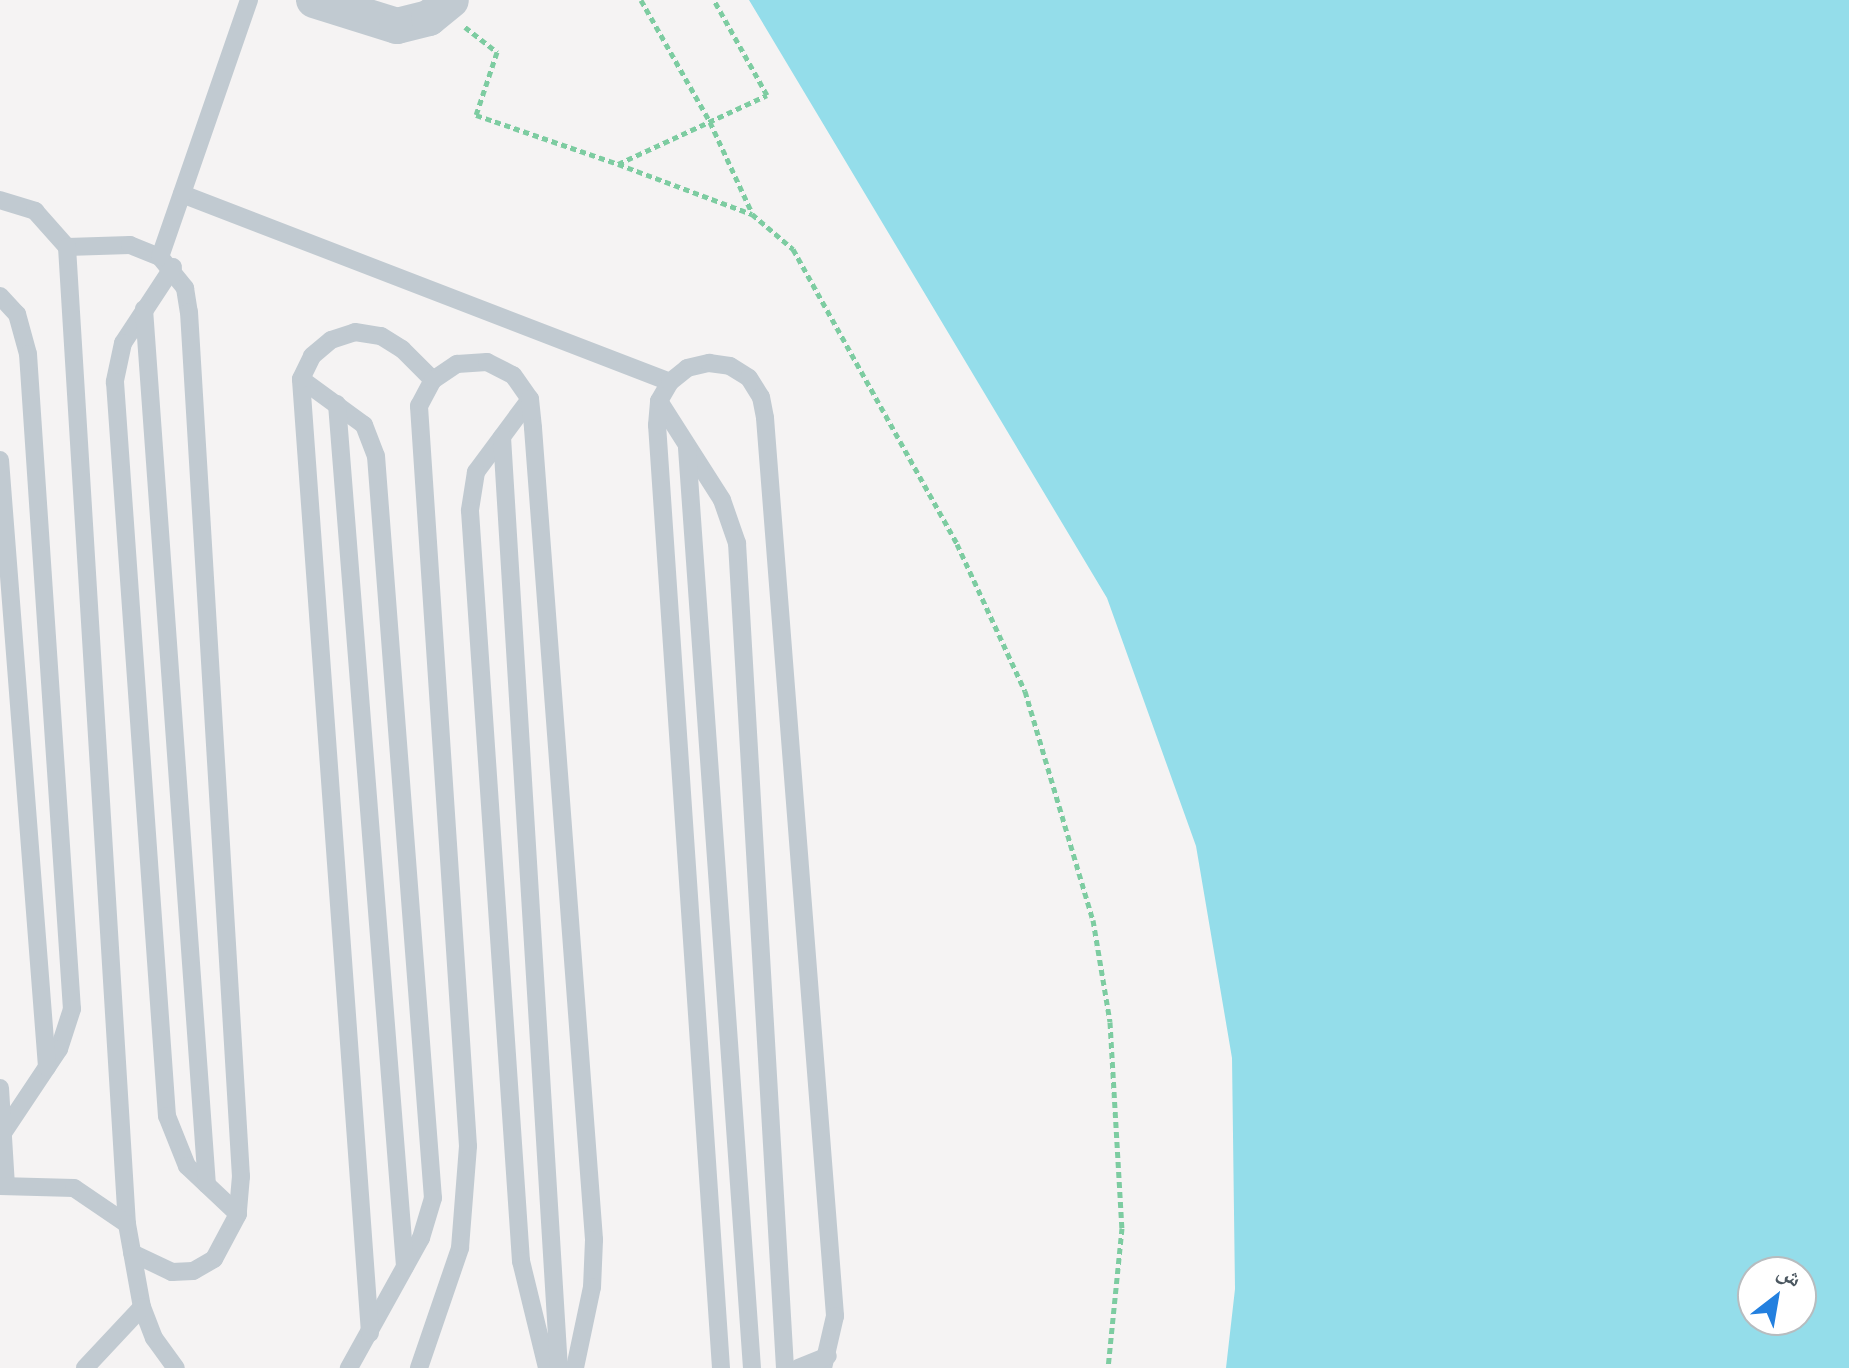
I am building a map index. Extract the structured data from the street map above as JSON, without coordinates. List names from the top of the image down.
{
  "north": "top right"
}
